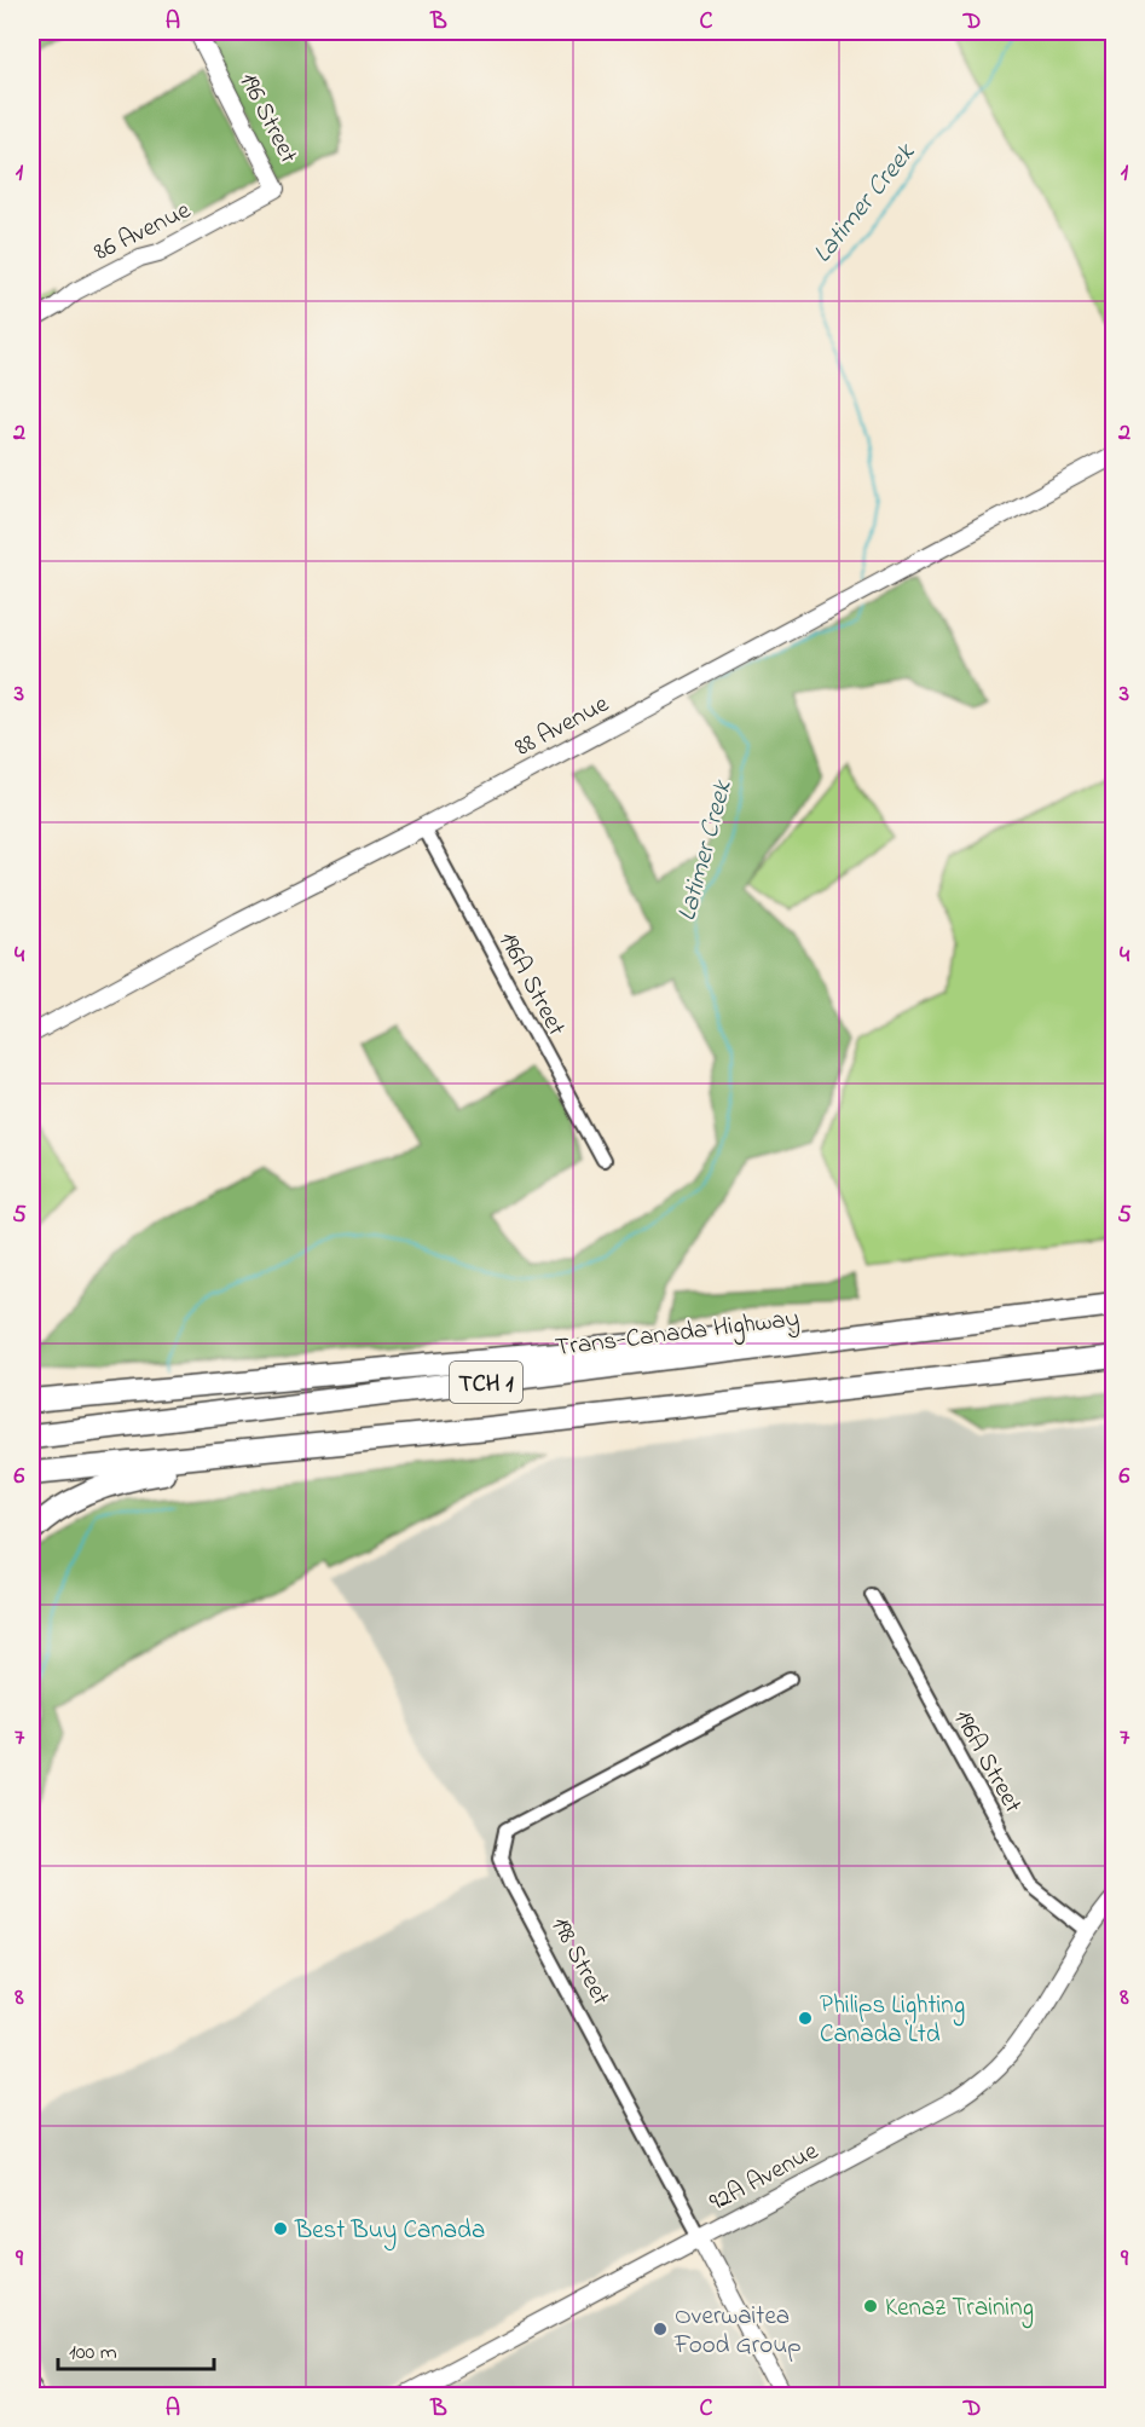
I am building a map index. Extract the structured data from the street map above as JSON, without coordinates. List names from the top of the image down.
{
  "streets": {
    "highway": ["Trans-Canada Highway", "TCH 1"],
    "street": [
      "196 Street",
      "86 Avenue",
      "88 Avenue",
      "196A Street",
      "198 Street",
      "92A Avenue"
    ]
  },
  "crossings": [
    ["196 Street", "86 Avenue"],
    ["88 Avenue", "196A Street"],
    ["196A Street", "92A Avenue"],
    ["198 Street", "92A Avenue"]
  ],
  "water": ["Latimer Creek"],
  "places": [
    "Philips Lighting Canada Ltd",
    "Best Buy Canada",
    "Kenaz Training",
    "Overwaitea Food Group"
  ],
  "scale_bar": "100 m",
  "grid": {
    "columns": [
      "A",
      "B",
      "C",
      "D"
    ],
    "rows": [
      "1",
      "2",
      "3",
      "4",
      "5",
      "6",
      "7",
      "8",
      "9"
    ]
  }
}
